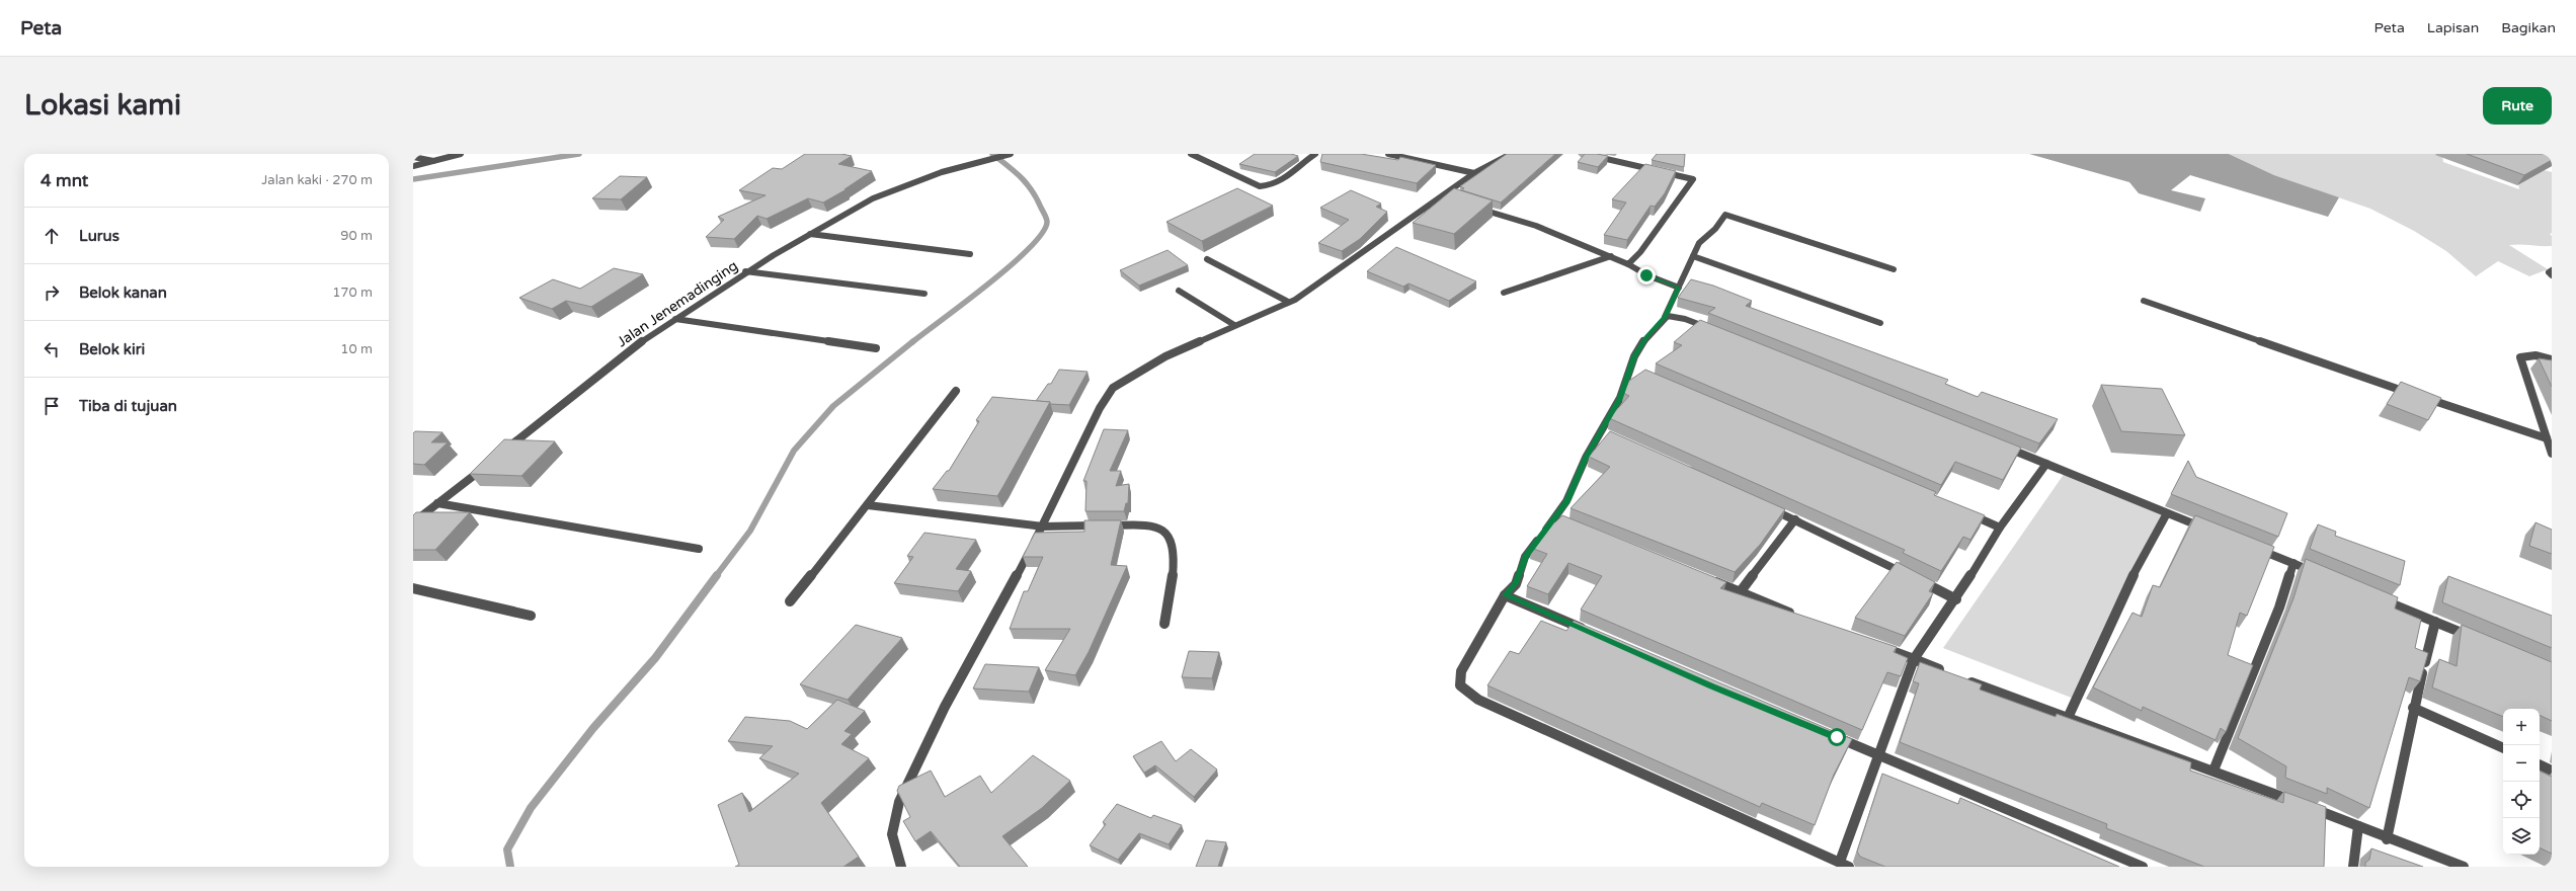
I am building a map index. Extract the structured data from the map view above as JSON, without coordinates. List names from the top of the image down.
{
  "streets": {
    "street": ["Jalan Jenemadinging"]
  },
  "page": {
    "header": "Peta",
    "nav": ["Peta", "Lapisan", "Bagikan"],
    "buttons": "Rute",
    "title": "Lokasi kami",
    "heading": ["4 mnt", "Jalan kaki · 270 m"],
    "list": [
      ["Lurus", "90 m"],
      ["Belok kanan", "170 m"],
      ["Belok kiri", "10 m"],
      "Tiba di tujuan"
    ],
    "map_buttons": ["+", "−"]
  }
}
